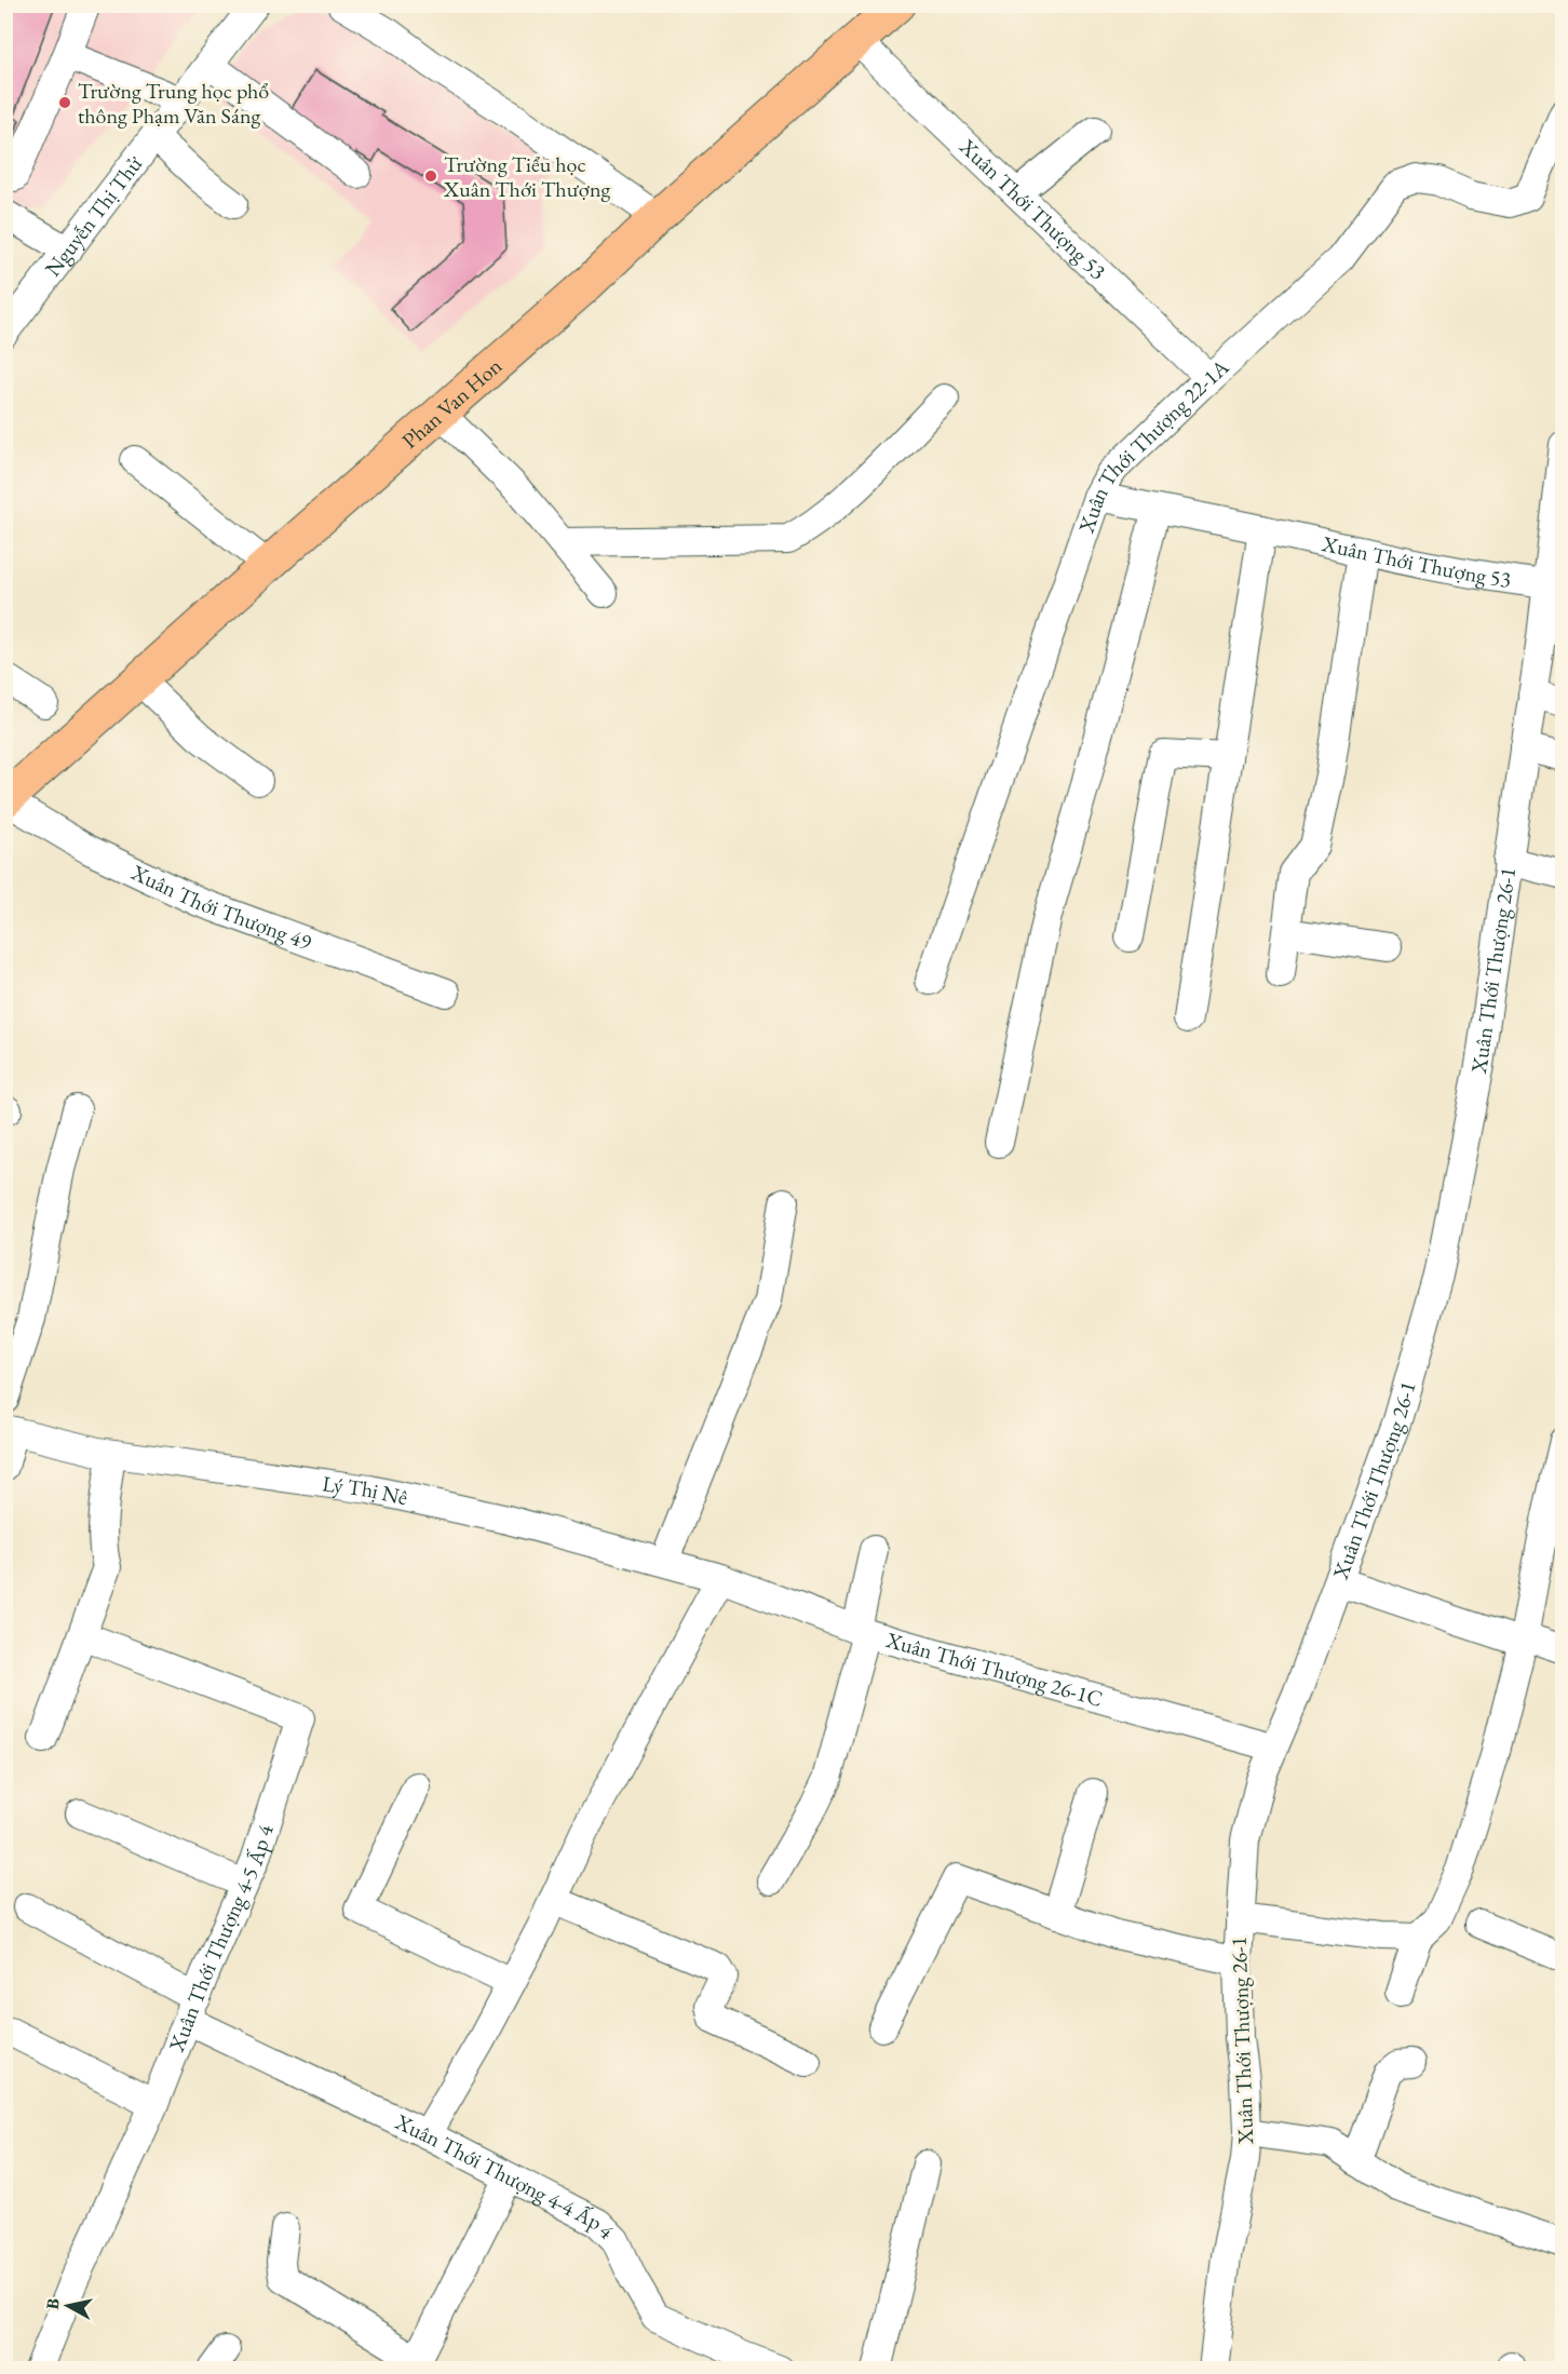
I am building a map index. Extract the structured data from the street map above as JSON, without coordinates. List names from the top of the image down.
{
  "streets": {
    "main road": ["Phan Van Hon"],
    "street": [
      "Xuân Thới Thượng 53",
      "Nguyễn Thị Thử",
      "Xuân Thới Thượng 22-1A",
      "Xuân Thới Thượng 49",
      "Xuân Thới Thượng 26-1",
      "Lý Thị Nê",
      "Xuân Thới Thượng 26-1C",
      "Xuân Thới Thượng 4-5 Ấp 4",
      "Xuân Thới Thượng 4-4 Ấp 4"
    ]
  },
  "crossings": [
    ["Xuân Thới Thượng 53", "Phan Van Hon"],
    ["Xuân Thới Thượng 53", "Xuân Thới Thượng 22-1A"],
    ["Xuân Thới Thượng 53", "Xuân Thới Thượng 26-1"],
    ["Phan Van Hon", "Xuân Thới Thượng 49"],
    ["Xuân Thới Thượng 26-1", "Xuân Thới Thượng 26-1C"],
    ["Lý Thị Nê", "Xuân Thới Thượng 26-1C"],
    ["Xuân Thới Thượng 4-5 Ấp 4", "Xuân Thới Thượng 4-4 Ấp 4"]
  ],
  "places": ["Trường Trung học phổ thông Phạm Văn Sáng", "Trường Tiểu học Xuân Thới Thượng"],
  "north": "left"
}
